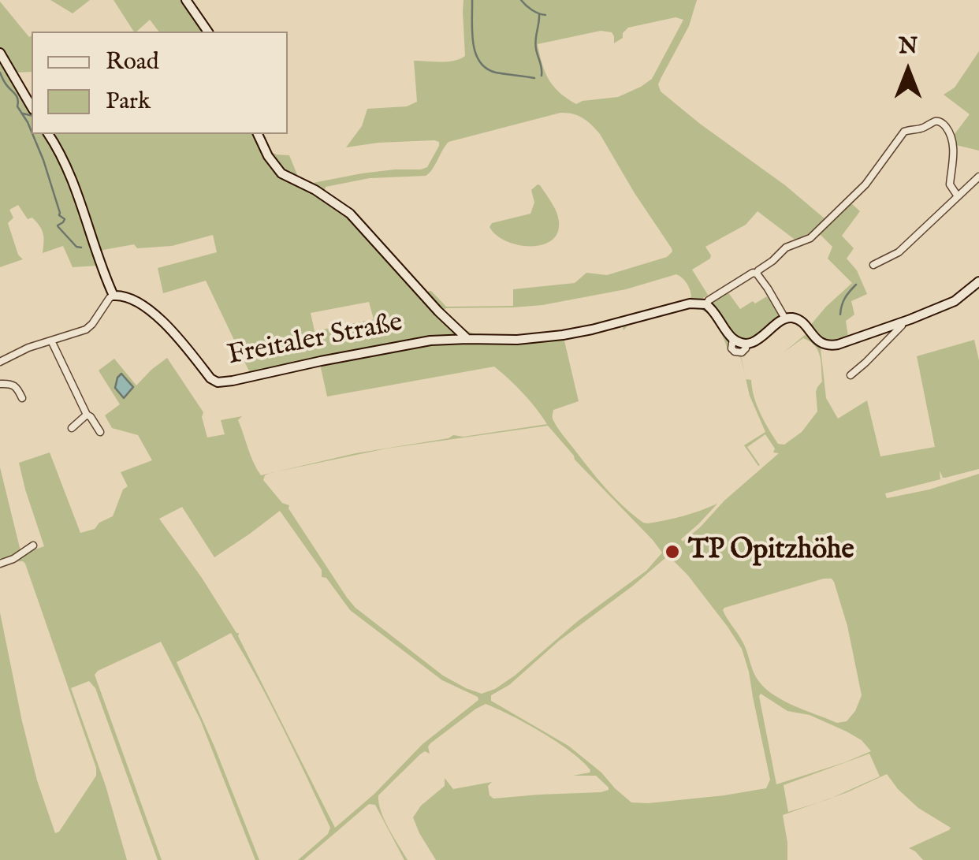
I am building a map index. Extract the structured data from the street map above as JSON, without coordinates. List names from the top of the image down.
{
  "streets": {
    "street": ["Freitaler Straße"]
  },
  "places": ["TP Opitzhöhe"],
  "legend": ["Road", "Park"],
  "north": "top"
}
